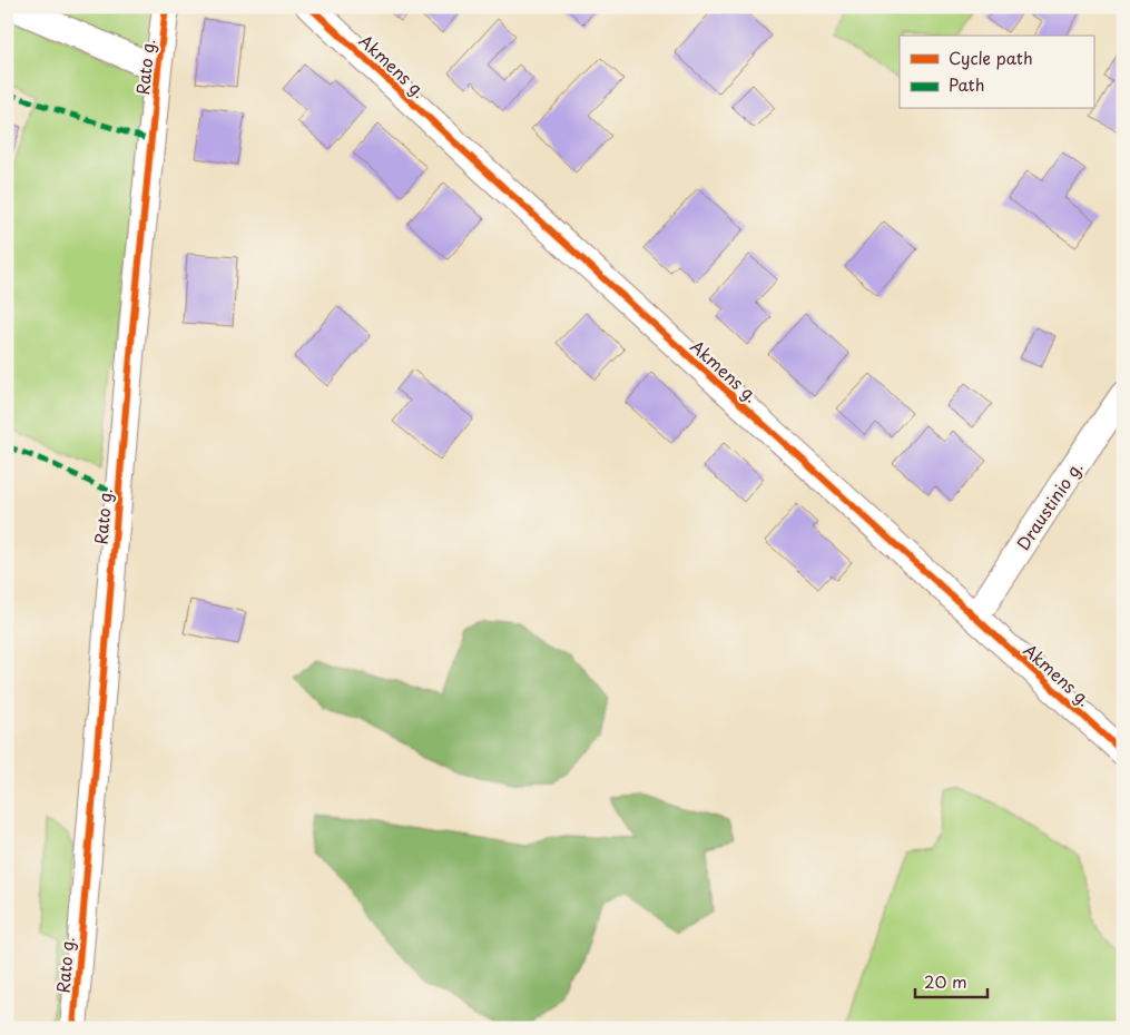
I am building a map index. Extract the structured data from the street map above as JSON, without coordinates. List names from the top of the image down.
{
  "streets": {
    "street": ["Akmens g.", "Rato g.", "Draustinio g."]
  },
  "crossings": [
    ["Akmens g.", "Draustinio g."]
  ],
  "legend": ["Cycle path", "Path"],
  "scale_bar": "20 m"
}
